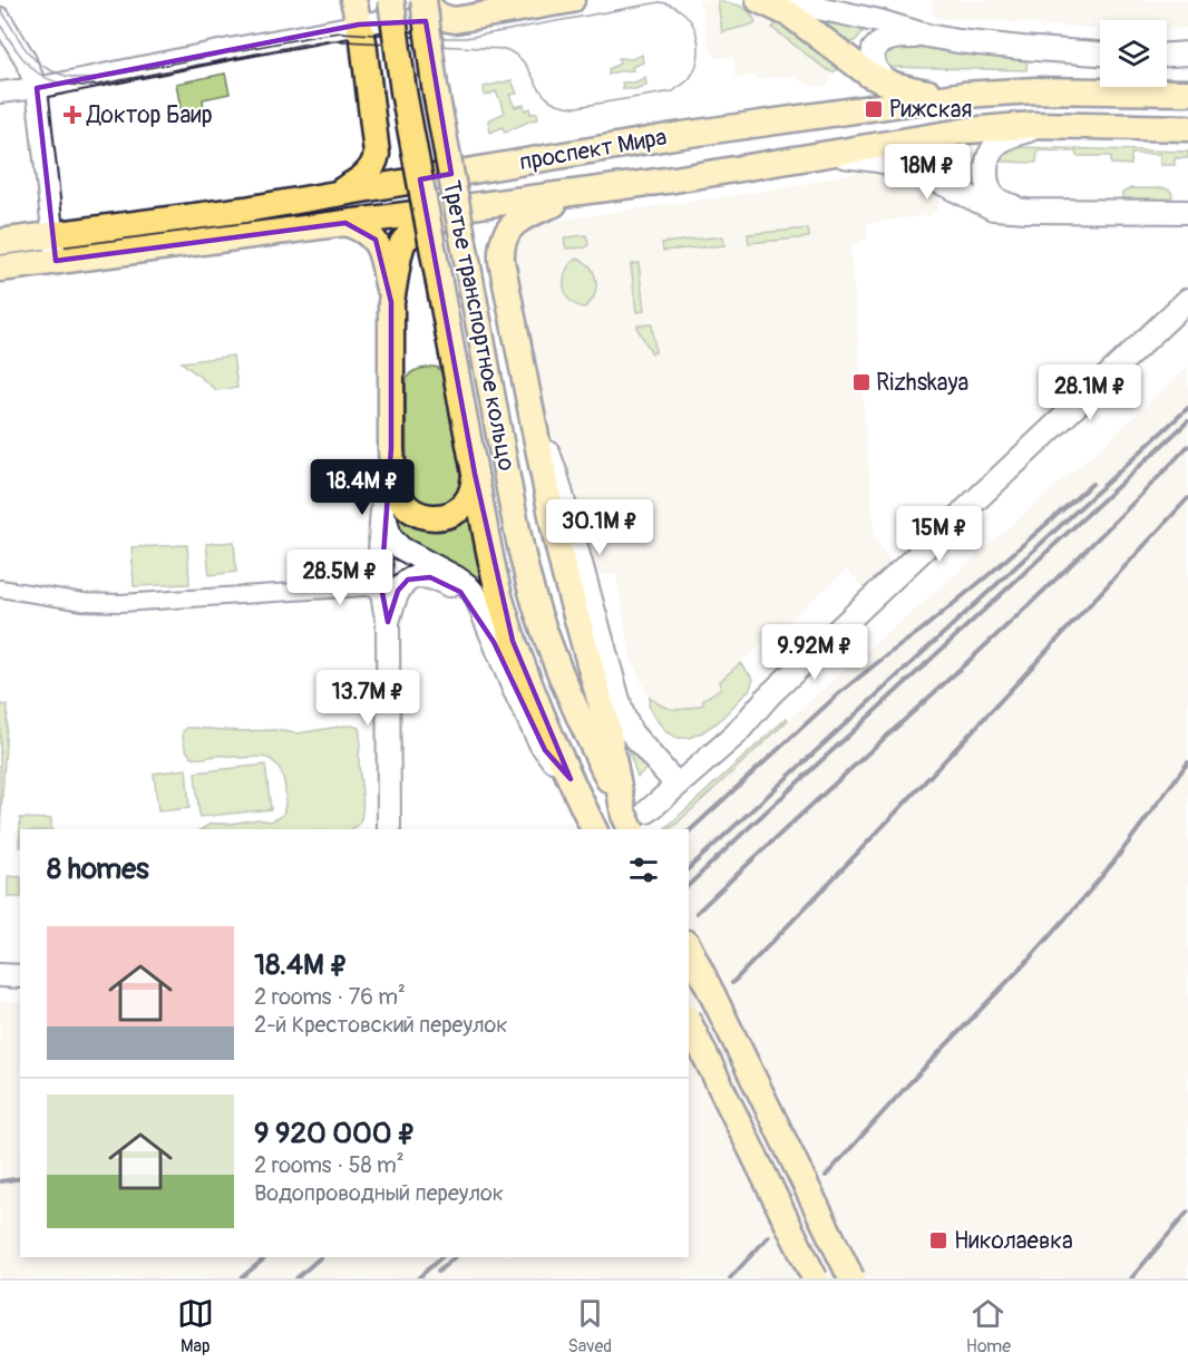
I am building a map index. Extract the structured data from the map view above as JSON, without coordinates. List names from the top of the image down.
{
  "streets": {
    "main road": ["проспект Мира", "Третье транспортное кольцо"]
  },
  "places": {
    "transit": ["Рижская", "Rizhskaya", "Николаевка"],
    "health": ["Доктор Баир"]
  },
  "page": {
    "price": [
      "18M ₽",
      "28.1M ₽",
      "18.4M ₽",
      "30.1M ₽",
      "15M ₽",
      "28.5M ₽",
      "9.92M ₽",
      "13.7M ₽"
    ],
    "heading": "8 homes",
    "list": [
      {
        "name": "18.4M ₽",
        "note": "2 rooms · 76 m² · 2-й Крестовский переулок"
      },
      {
        "name": "9 920 000 ₽",
        "note": "2 rooms · 58 m² · Водопроводный переулок"
      }
    ],
    "tabs": ["Map", "Saved", "Home"]
  }
}
